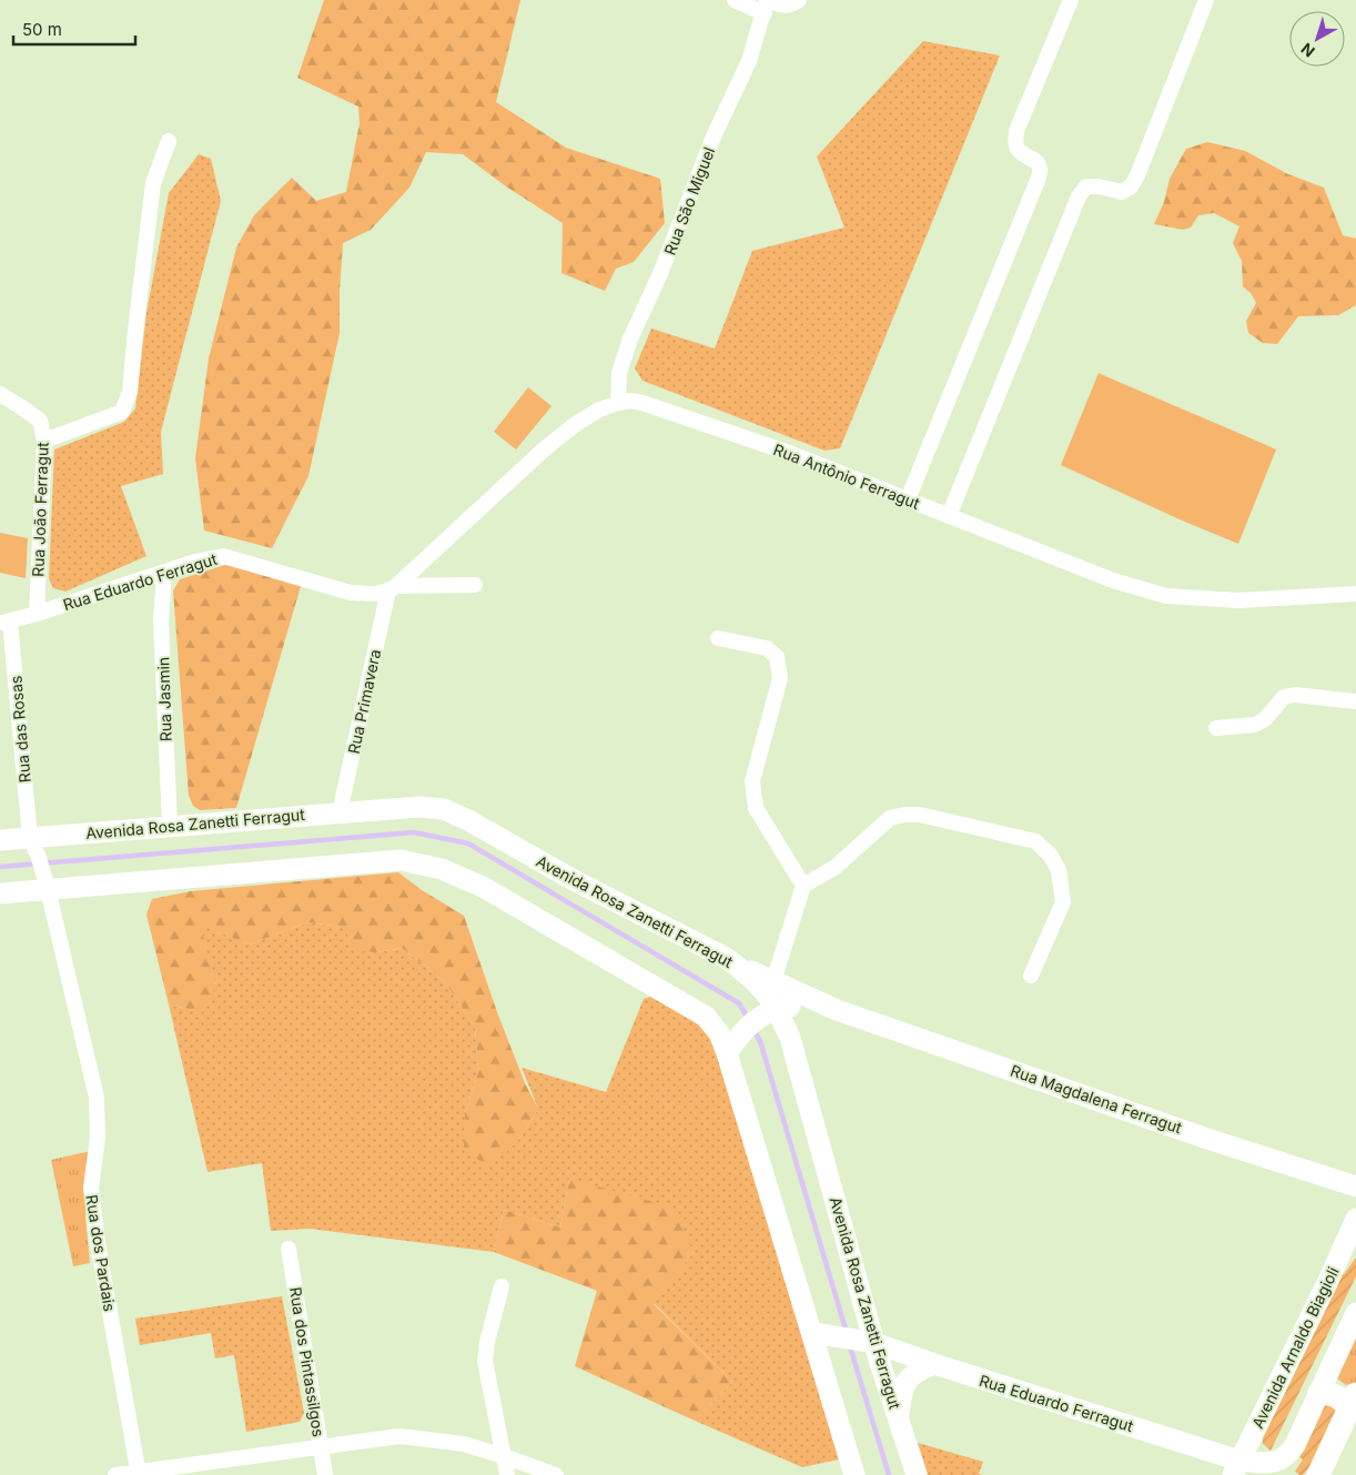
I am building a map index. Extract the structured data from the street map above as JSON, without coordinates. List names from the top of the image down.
{
  "streets": {
    "main road": [
      "Rua Eduardo Ferragut",
      "Avenida Rosa Zanetti Ferragut",
      "Rua Magdalena Ferragut",
      "Avenida Arnaldo Biagioli"
    ],
    "street": [
      "Rua São Miguel",
      "Rua Antônio Ferragut",
      "Rua João Ferragut",
      "Rua Jasmin",
      "Rua Primavera",
      "Rua das Rosas",
      "Rua dos Pardais",
      "Rua dos Pintassilgos"
    ]
  },
  "crossings": [
    ["Rua São Miguel", "Rua Antônio Ferragut"],
    ["Rua Antônio Ferragut", "Rua Eduardo Ferragut"],
    ["Rua Antônio Ferragut", "Rua Primavera"],
    ["Rua João Ferragut", "Rua Eduardo Ferragut"],
    ["Rua Eduardo Ferragut", "Rua Jasmin"],
    ["Rua Eduardo Ferragut", "Rua Primavera"],
    ["Rua Eduardo Ferragut", "Rua das Rosas"],
    ["Rua Eduardo Ferragut", "Avenida Rosa Zanetti Ferragut"],
    ["Rua Eduardo Ferragut", "Avenida Arnaldo Biagioli"],
    ["Rua Jasmin", "Avenida Rosa Zanetti Ferragut"],
    ["Rua Primavera", "Avenida Rosa Zanetti Ferragut"],
    ["Rua das Rosas", "Avenida Rosa Zanetti Ferragut"],
    ["Rua das Rosas", "Rua dos Pardais"],
    ["Avenida Rosa Zanetti Ferragut", "Rua Magdalena Ferragut"],
    ["Avenida Rosa Zanetti Ferragut", "Rua dos Pardais"]
  ],
  "scale_bar": "50 m",
  "north": "bottom left"
}
